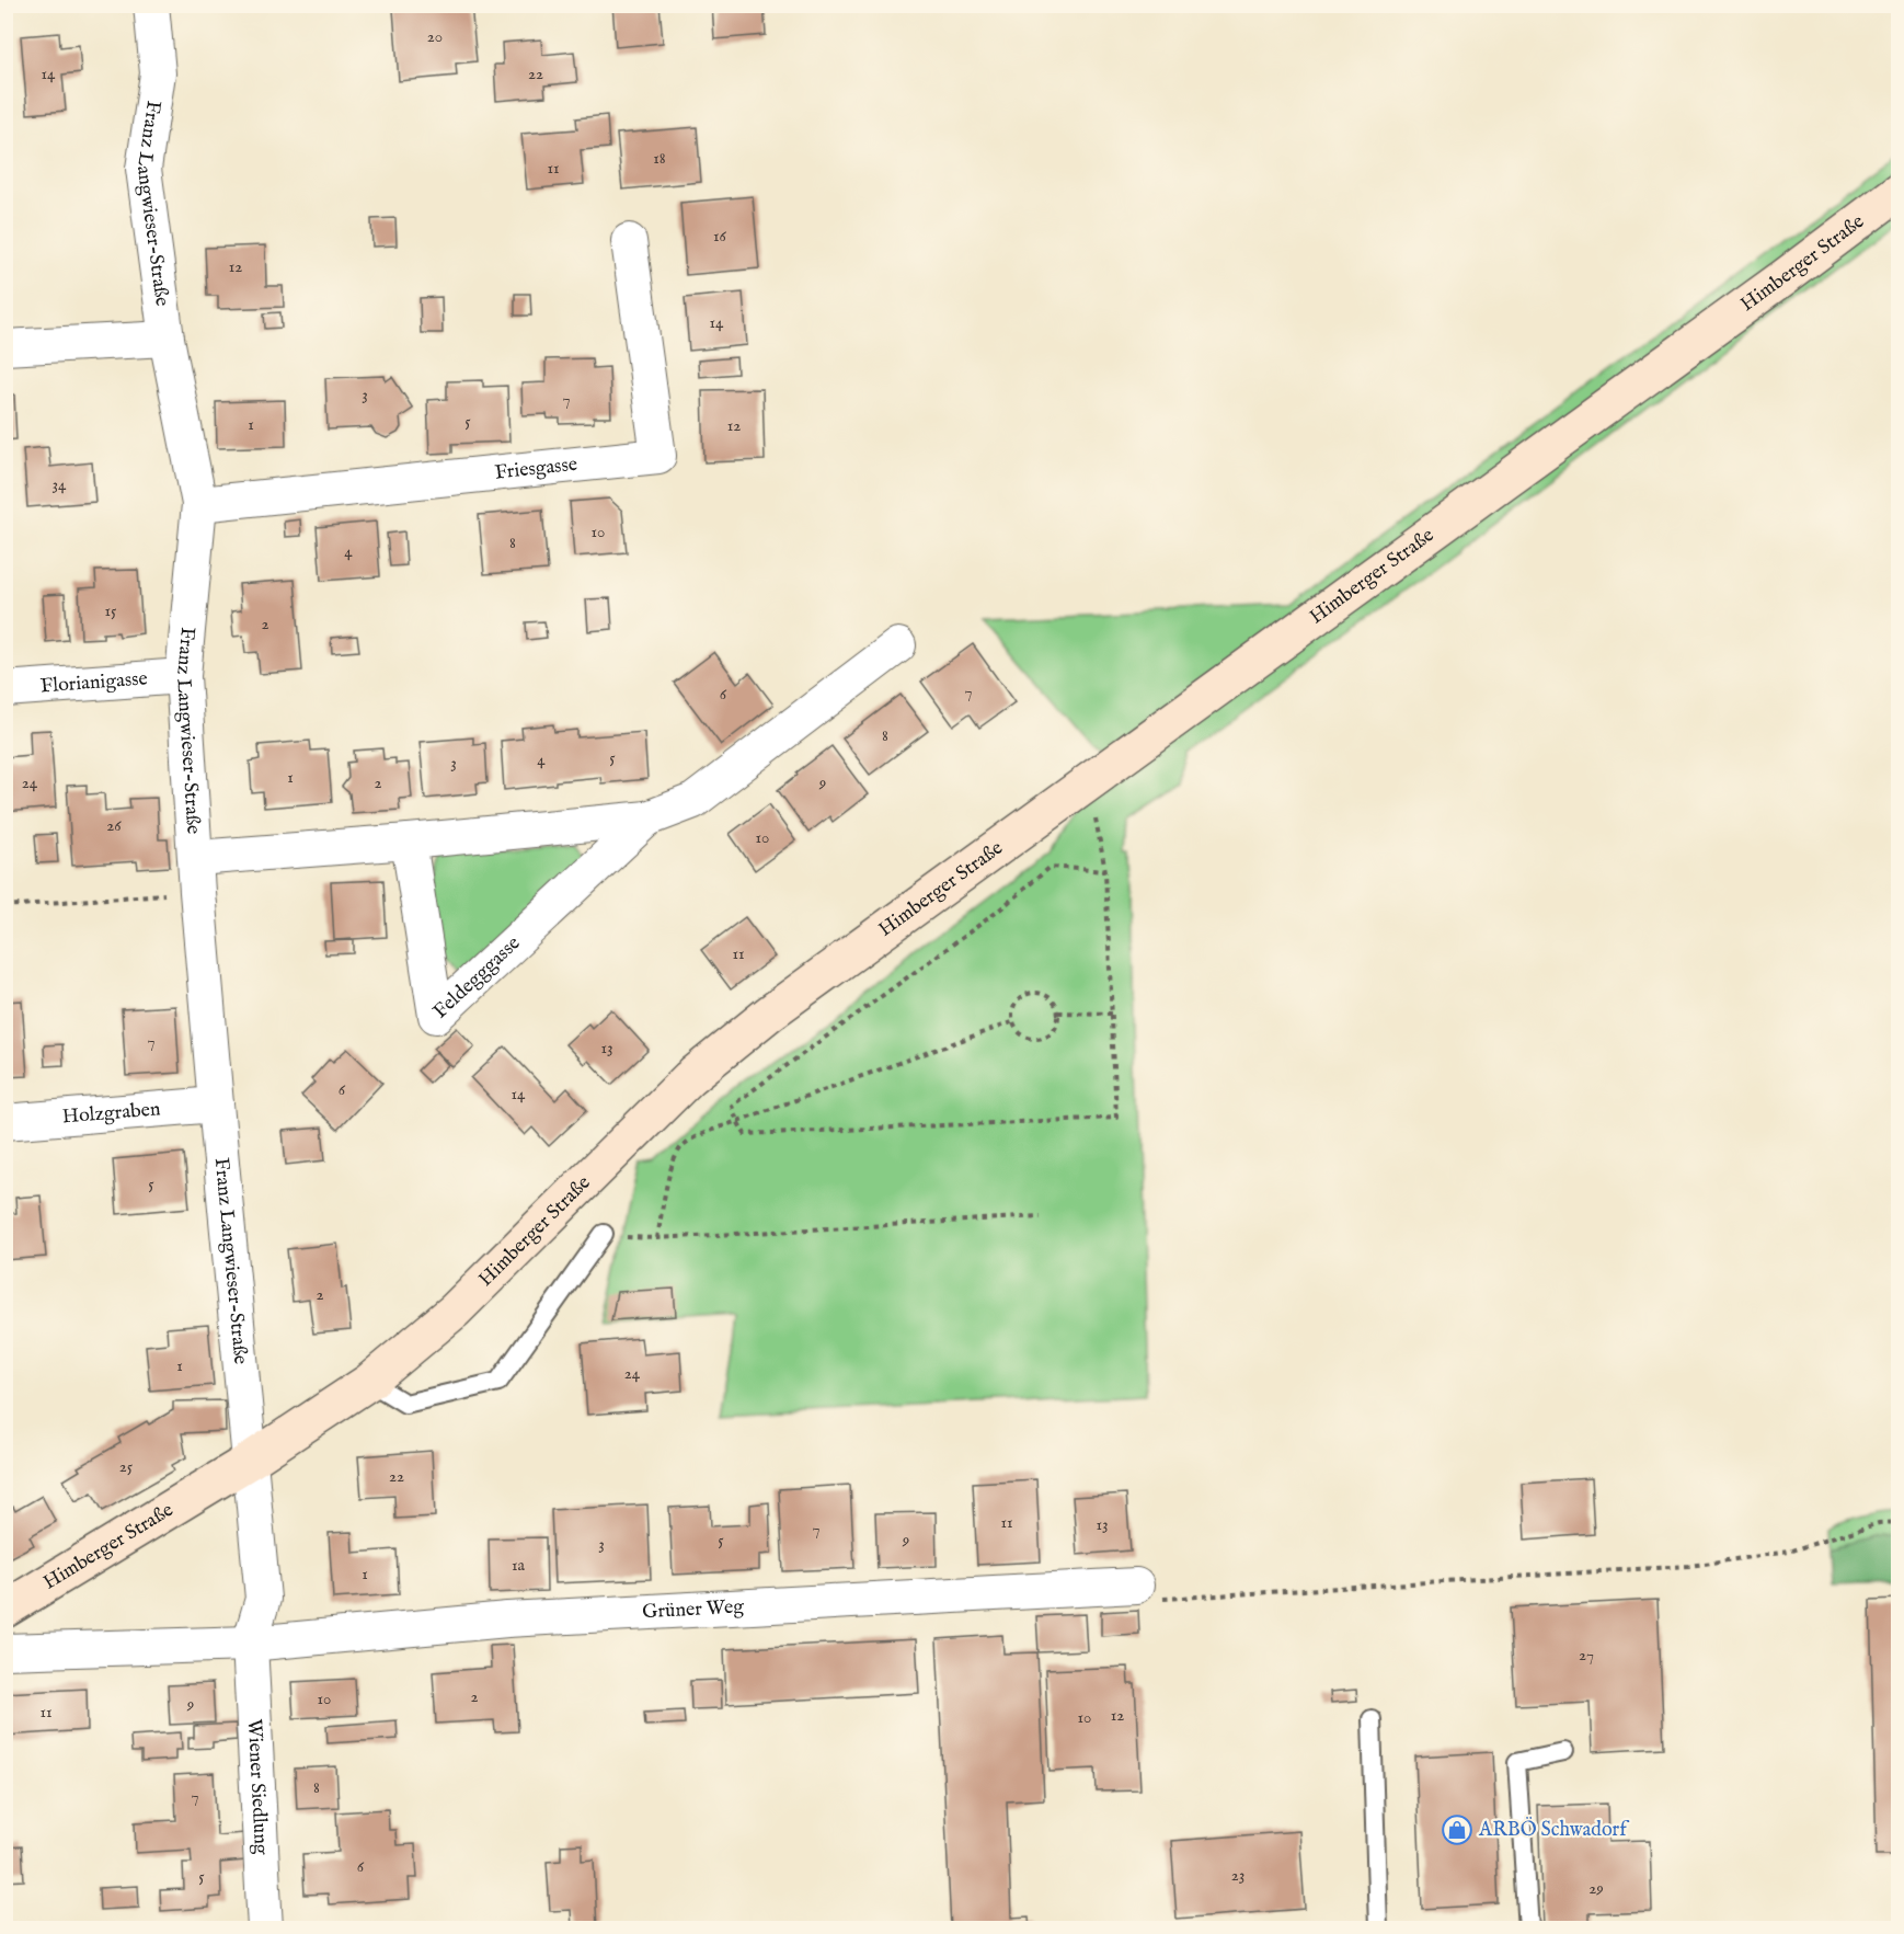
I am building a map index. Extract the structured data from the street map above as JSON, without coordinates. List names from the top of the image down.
{
  "streets": {
    "main road": ["Himberger Straße"],
    "street": [
      "Franz Langwieser-Straße",
      "Friesgasse",
      "Florianigasse",
      "Feldegggasse",
      "Holzgraben",
      "Grüner Weg",
      "Wiener Siedlung"
    ]
  },
  "crossings": [
    ["Franz Langwieser-Straße", "Himberger Straße"],
    ["Franz Langwieser-Straße", "Friesgasse"],
    ["Franz Langwieser-Straße", "Florianigasse"],
    ["Franz Langwieser-Straße", "Feldegggasse"],
    ["Franz Langwieser-Straße", "Holzgraben"],
    ["Franz Langwieser-Straße", "Wiener Siedlung"],
    ["Himberger Straße", "Wiener Siedlung"],
    ["Grüner Weg", "Wiener Siedlung"]
  ],
  "places": {
    "shop": ["ARBÖ Schwadorf"]
  },
  "house_numbers": [
    "20",
    "14",
    "22",
    "18",
    "11",
    "16",
    "12",
    "14",
    "3",
    "7",
    "5",
    "1",
    "12",
    "34",
    "10",
    "8",
    "4",
    "15",
    "2",
    "7",
    "6",
    "8",
    "5",
    "4",
    "3",
    "1",
    "24",
    "2",
    "9",
    "26",
    "10",
    "11",
    "7",
    "13",
    "6",
    "14",
    "5",
    "2",
    "1",
    "24",
    "25",
    "22",
    "11",
    "13",
    "7",
    "5",
    "9",
    "3",
    "1a",
    "1",
    "27",
    "2",
    "10",
    "9",
    "11",
    "12",
    "10",
    "8",
    "7",
    "6",
    "23",
    "5",
    "29"
  ]
}
